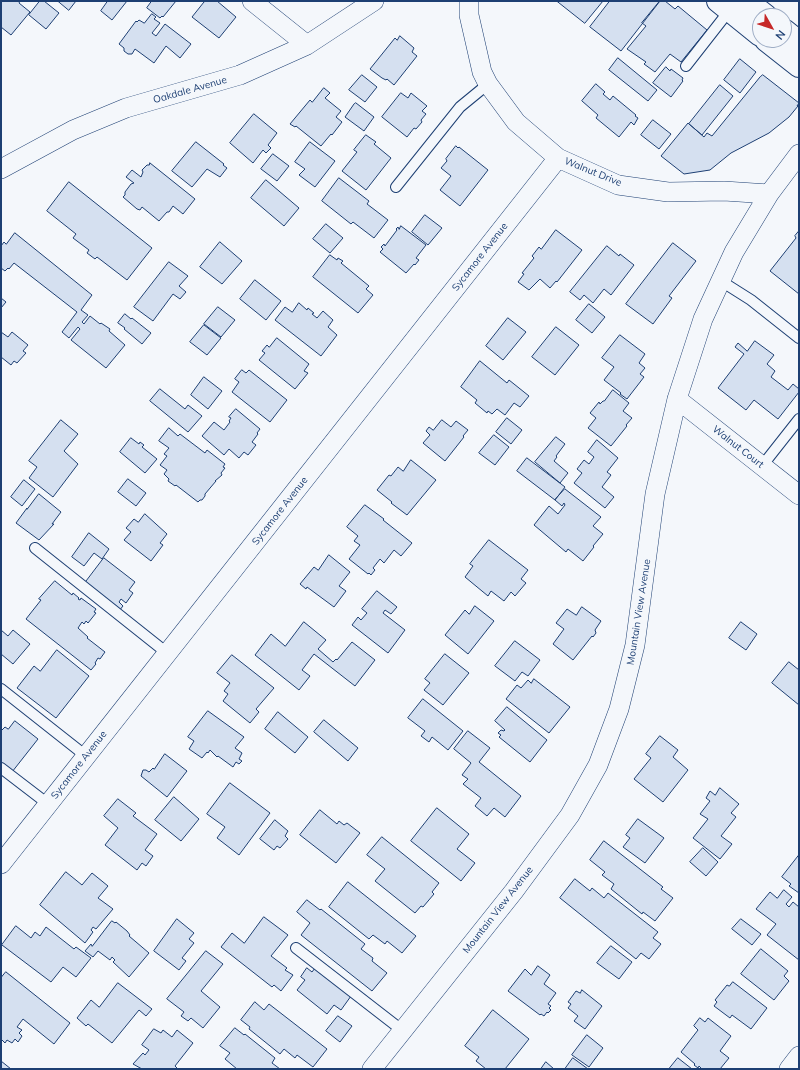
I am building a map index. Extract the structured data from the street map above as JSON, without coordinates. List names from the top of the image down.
{
  "streets": {
    "street": [
      "Oakdale Avenue",
      "Walnut Drive",
      "Sycamore Avenue",
      "Walnut Court",
      "Mountain View Avenue"
    ]
  },
  "crossings": [
    ["Walnut Drive", "Sycamore Avenue"],
    ["Walnut Drive", "Mountain View Avenue"],
    ["Walnut Court", "Mountain View Avenue"]
  ],
  "north": "bottom right"
}
